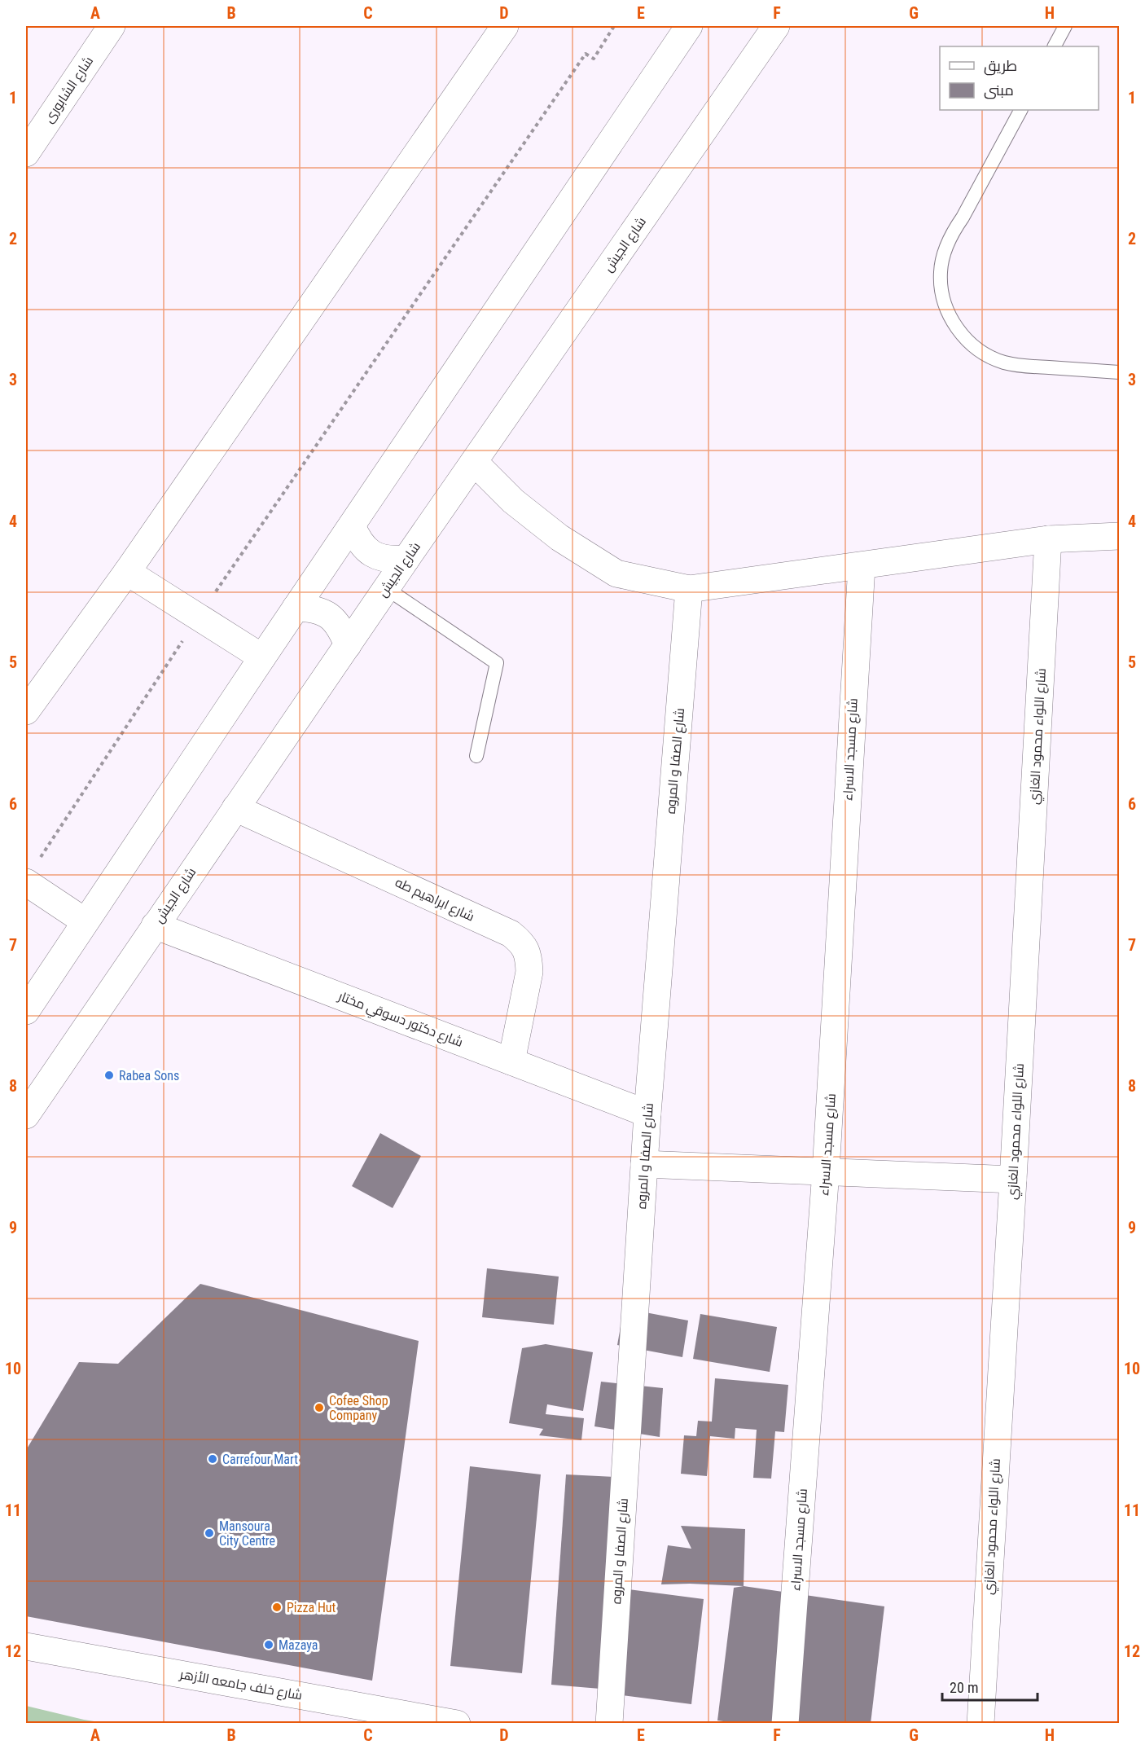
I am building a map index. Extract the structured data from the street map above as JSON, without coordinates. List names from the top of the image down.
{
  "streets": {
    "street": [
      "شارع الشابورى",
      "شارع الجيش",
      "شارع اللواء محمود الغازي",
      "شارع مسجد الاسراء",
      "شارع الصفا و المروه",
      "شارع ابراهيم طه",
      "شارع دكتور دسوقي مختار",
      "شارع خلف جامعه الأزهر"
    ]
  },
  "crossings": [
    ["شارع الجيش", "شارع ابراهيم طه"],
    ["شارع الجيش", "شارع دكتور دسوقي مختار"],
    ["شارع الصفا و المروه", "شارع دكتور دسوقي مختار"],
    ["شارع ابراهيم طه", "شارع دكتور دسوقي مختار"]
  ],
  "places": [
    "Rabea Sons",
    "Cofee Shop Company",
    "Carrefour Mart",
    "Mansoura City Centre",
    "Pizza Hut",
    "Mazaya"
  ],
  "legend": ["طريق", "مبنى"],
  "scale_bar": "20 m",
  "grid": {
    "columns": [
      "A",
      "B",
      "C",
      "D",
      "E",
      "F",
      "G",
      "H"
    ],
    "rows": [
      "1",
      "2",
      "3",
      "4",
      "5",
      "6",
      "7",
      "8",
      "9",
      "10",
      "11",
      "12"
    ]
  }
}
